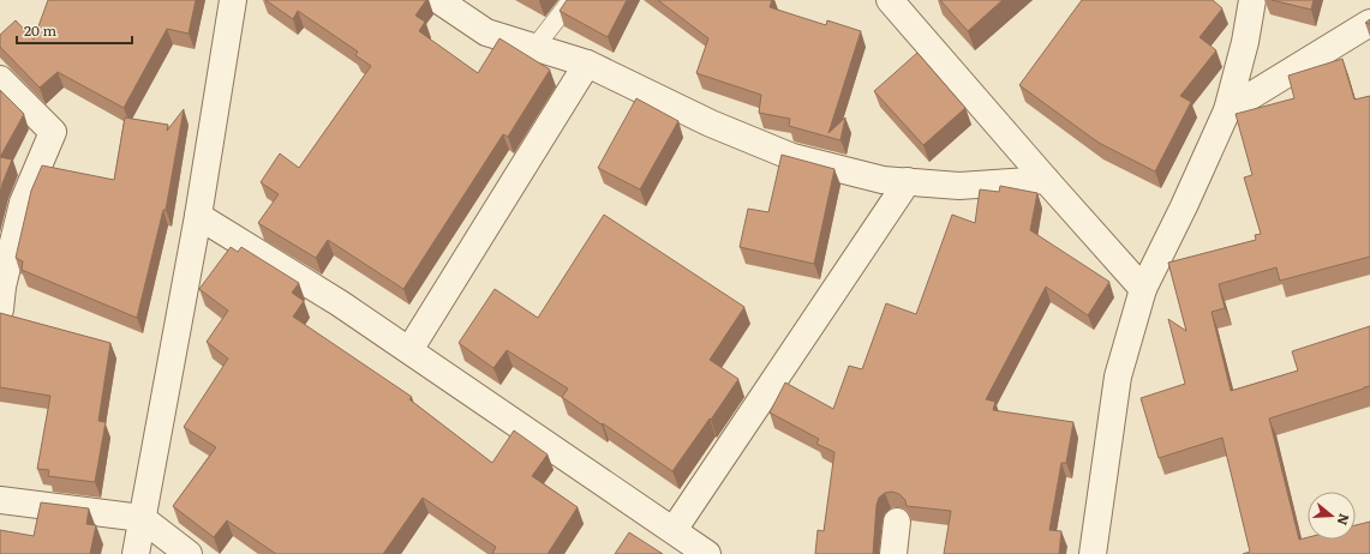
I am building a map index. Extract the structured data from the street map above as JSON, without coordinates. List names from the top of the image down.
{
  "scale_bar": "20 m",
  "north": "right"
}
